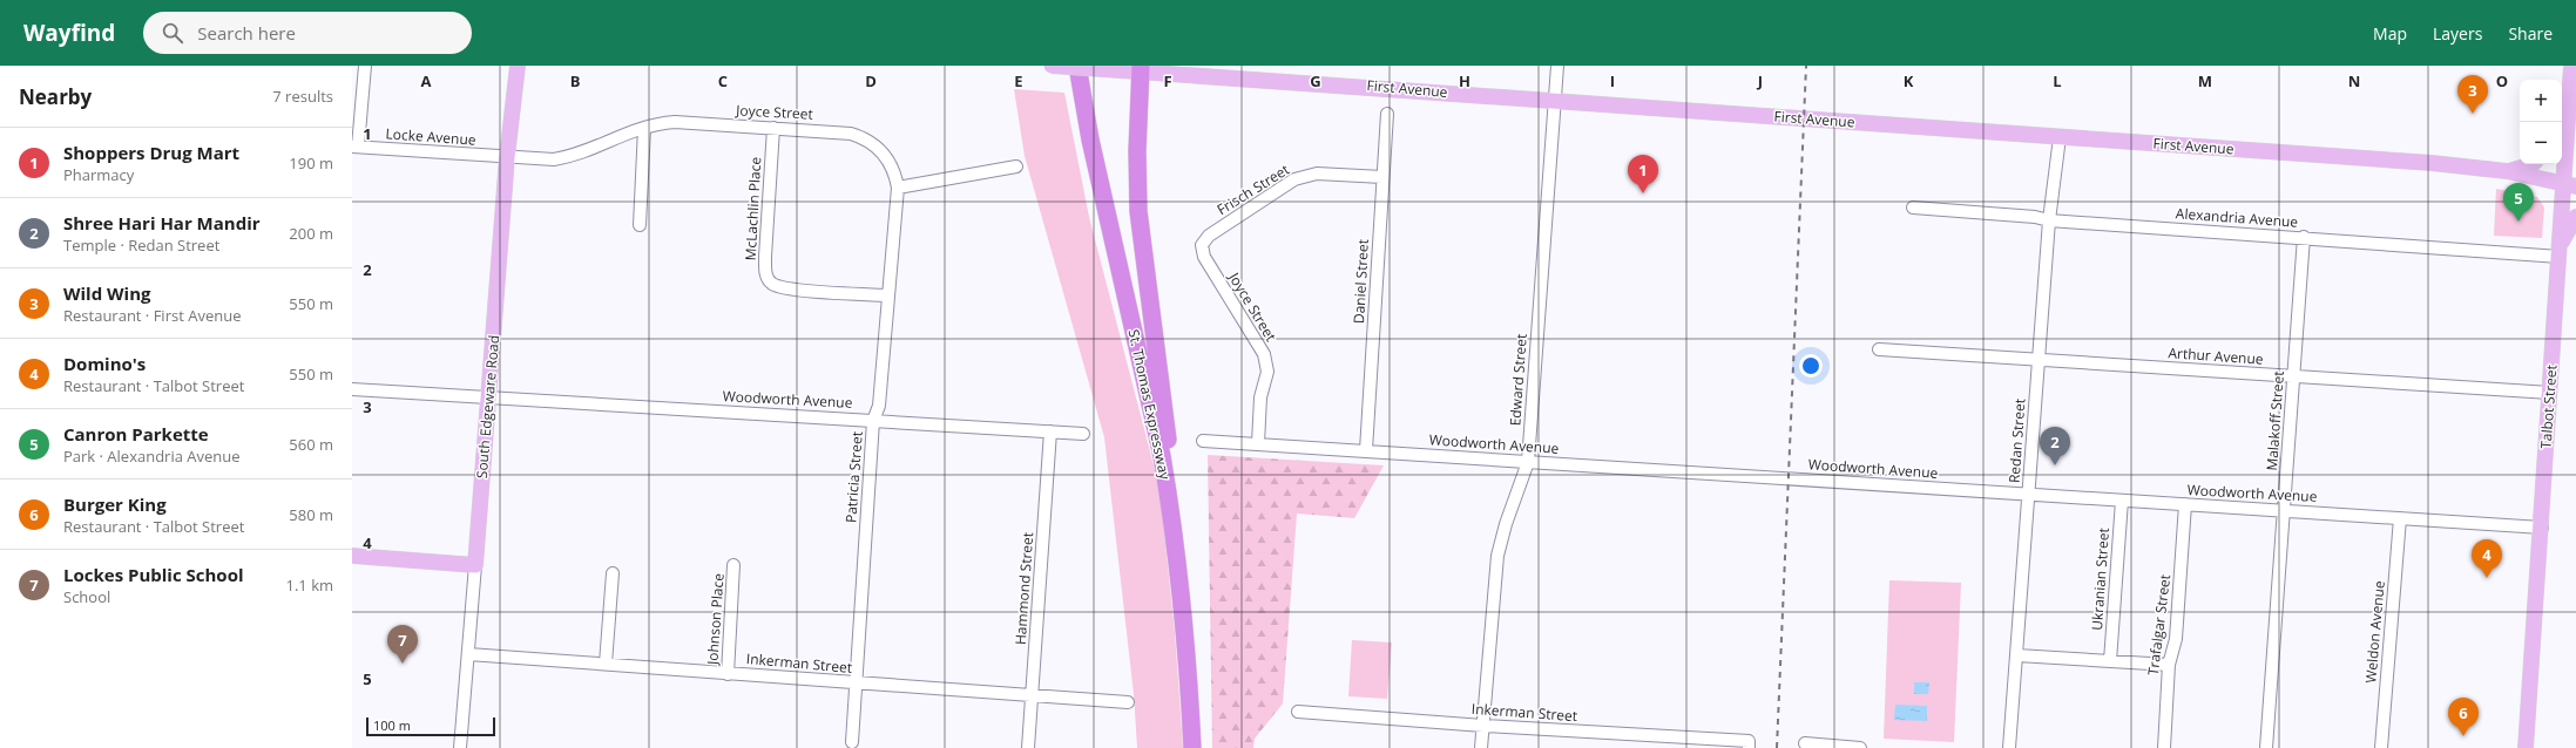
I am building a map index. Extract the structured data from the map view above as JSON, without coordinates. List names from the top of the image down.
{
  "streets": {
    "highway": ["St. Thomas Expressway"],
    "main road": ["First Avenue", "South Edgeware Road", "Talbot Street"],
    "street": [
      "Joyce Street",
      "Locke Avenue",
      "Frisch Street",
      "McLachlin Place",
      "Alexandria Avenue",
      "Daniel Street",
      "Arthur Avenue",
      "Edward Street",
      "Woodworth Avenue",
      "Malakoff Street",
      "Redan Street",
      "Patricia Street",
      "Ukranian Street",
      "Hammond Street",
      "Johnson Place",
      "Trafalgar Street",
      "Weldon Avenue",
      "Inkerman Street"
    ]
  },
  "crossings": [
    ["First Avenue", "Edward Street"],
    ["First Avenue", "Talbot Street"],
    ["First Avenue", "Redan Street"],
    ["Joyce Street", "Locke Avenue"],
    ["Joyce Street", "Frisch Street"],
    ["Joyce Street", "McLachlin Place"],
    ["Joyce Street", "Woodworth Avenue"],
    ["Joyce Street", "South Edgeware Road"],
    ["Joyce Street", "Patricia Street"],
    ["Locke Avenue", "South Edgeware Road"],
    ["Frisch Street", "Daniel Street"],
    ["McLachlin Place", "Patricia Street"],
    ["Alexandria Avenue", "Talbot Street"],
    ["Alexandria Avenue", "Malakoff Street"],
    ["Alexandria Avenue", "Redan Street"],
    ["Daniel Street", "Woodworth Avenue"],
    ["Arthur Avenue", "Talbot Street"],
    ["Arthur Avenue", "Malakoff Street"],
    ["Arthur Avenue", "Redan Street"],
    ["Edward Street", "Woodworth Avenue"],
    ["Edward Street", "Inkerman Street"],
    ["Woodworth Avenue", "South Edgeware Road"],
    ["Woodworth Avenue", "Talbot Street"],
    ["Woodworth Avenue", "Malakoff Street"],
    ["Woodworth Avenue", "Redan Street"],
    ["Woodworth Avenue", "Patricia Street"],
    ["Woodworth Avenue", "Ukranian Street"],
    ["Woodworth Avenue", "Hammond Street"],
    ["Woodworth Avenue", "Trafalgar Street"],
    ["Woodworth Avenue", "Weldon Avenue"],
    ["South Edgeware Road", "Inkerman Street"],
    ["Patricia Street", "Inkerman Street"],
    ["Hammond Street", "Inkerman Street"],
    ["Johnson Place", "Inkerman Street"]
  ],
  "scale_bar": "100 m",
  "page": {
    "header": "Wayfind",
    "search": "Search here",
    "nav": ["Map", "Layers", "Share"],
    "heading": ["Nearby", "7 results"],
    "pins": [
      "3",
      "1",
      "5",
      "2",
      "4",
      "7",
      "6"
    ],
    "map_buttons": ["+", "−"],
    "list": [
      {
        "mark": "1",
        "name": "Shoppers Drug Mart",
        "note": "Pharmacy",
        "value": "190 m"
      },
      {
        "mark": "2",
        "name": "Shree Hari Har Mandir",
        "note": "Temple · Redan Street",
        "value": "200 m"
      },
      {
        "mark": "3",
        "name": "Wild Wing",
        "note": "Restaurant · First Avenue",
        "value": "550 m"
      },
      {
        "mark": "4",
        "name": "Domino's",
        "note": "Restaurant · Talbot Street",
        "value": "550 m"
      },
      {
        "mark": "5",
        "name": "Canron Parkette",
        "note": "Park · Alexandria Avenue",
        "value": "560 m"
      },
      {
        "mark": "6",
        "name": "Burger King",
        "note": "Restaurant · Talbot Street",
        "value": "580 m"
      },
      {
        "mark": "7",
        "name": "Lockes Public School",
        "note": "School",
        "value": "1.1 km"
      }
    ],
    "scale": "100 m"
  },
  "grid": {
    "columns": [
      "A",
      "B",
      "C",
      "D",
      "E",
      "F",
      "G",
      "H",
      "I",
      "J",
      "K",
      "L",
      "M",
      "N",
      "O"
    ],
    "rows": [
      "1",
      "2",
      "3",
      "4",
      "5"
    ]
  }
}
